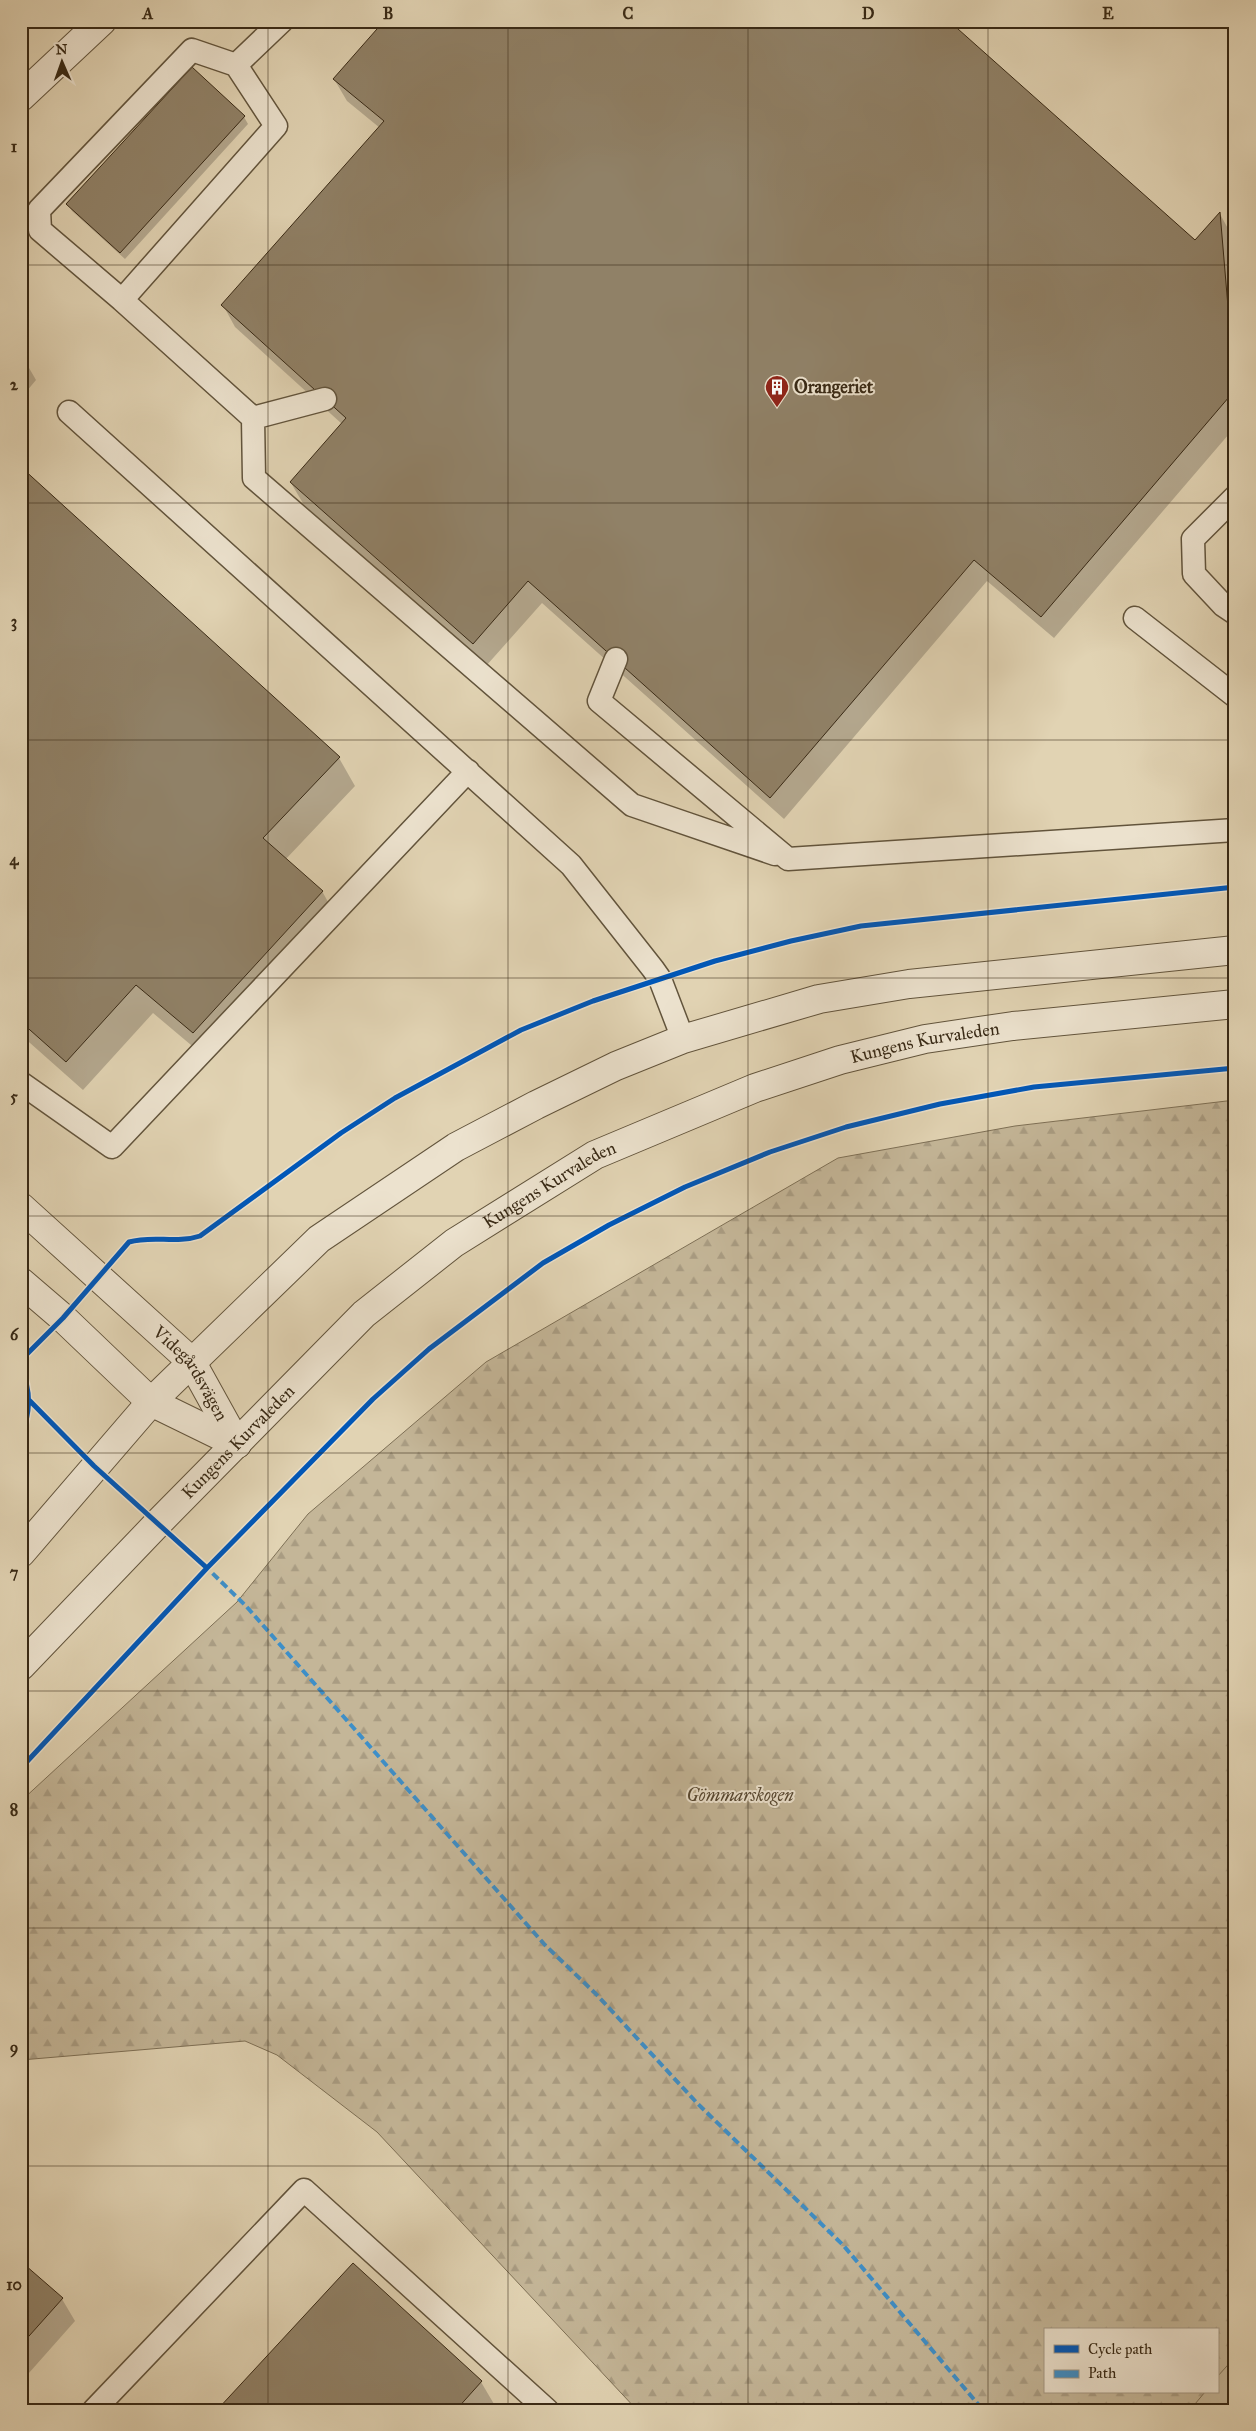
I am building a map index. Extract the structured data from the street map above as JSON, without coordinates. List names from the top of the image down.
{
  "streets": {
    "street": ["Kungens Kurvaleden", "Videgårdsvägen"]
  },
  "crossings": [
    ["Kungens Kurvaleden", "Videgårdsvägen"]
  ],
  "parks": ["Gömmarskogen"],
  "places": {
    "building": ["Orangeriet"]
  },
  "legend": ["Cycle path", "Path"],
  "north": "top",
  "grid": {
    "columns": [
      "A",
      "B",
      "C",
      "D",
      "E"
    ],
    "rows": [
      "1",
      "2",
      "3",
      "4",
      "5",
      "6",
      "7",
      "8",
      "9",
      "10"
    ]
  }
}
